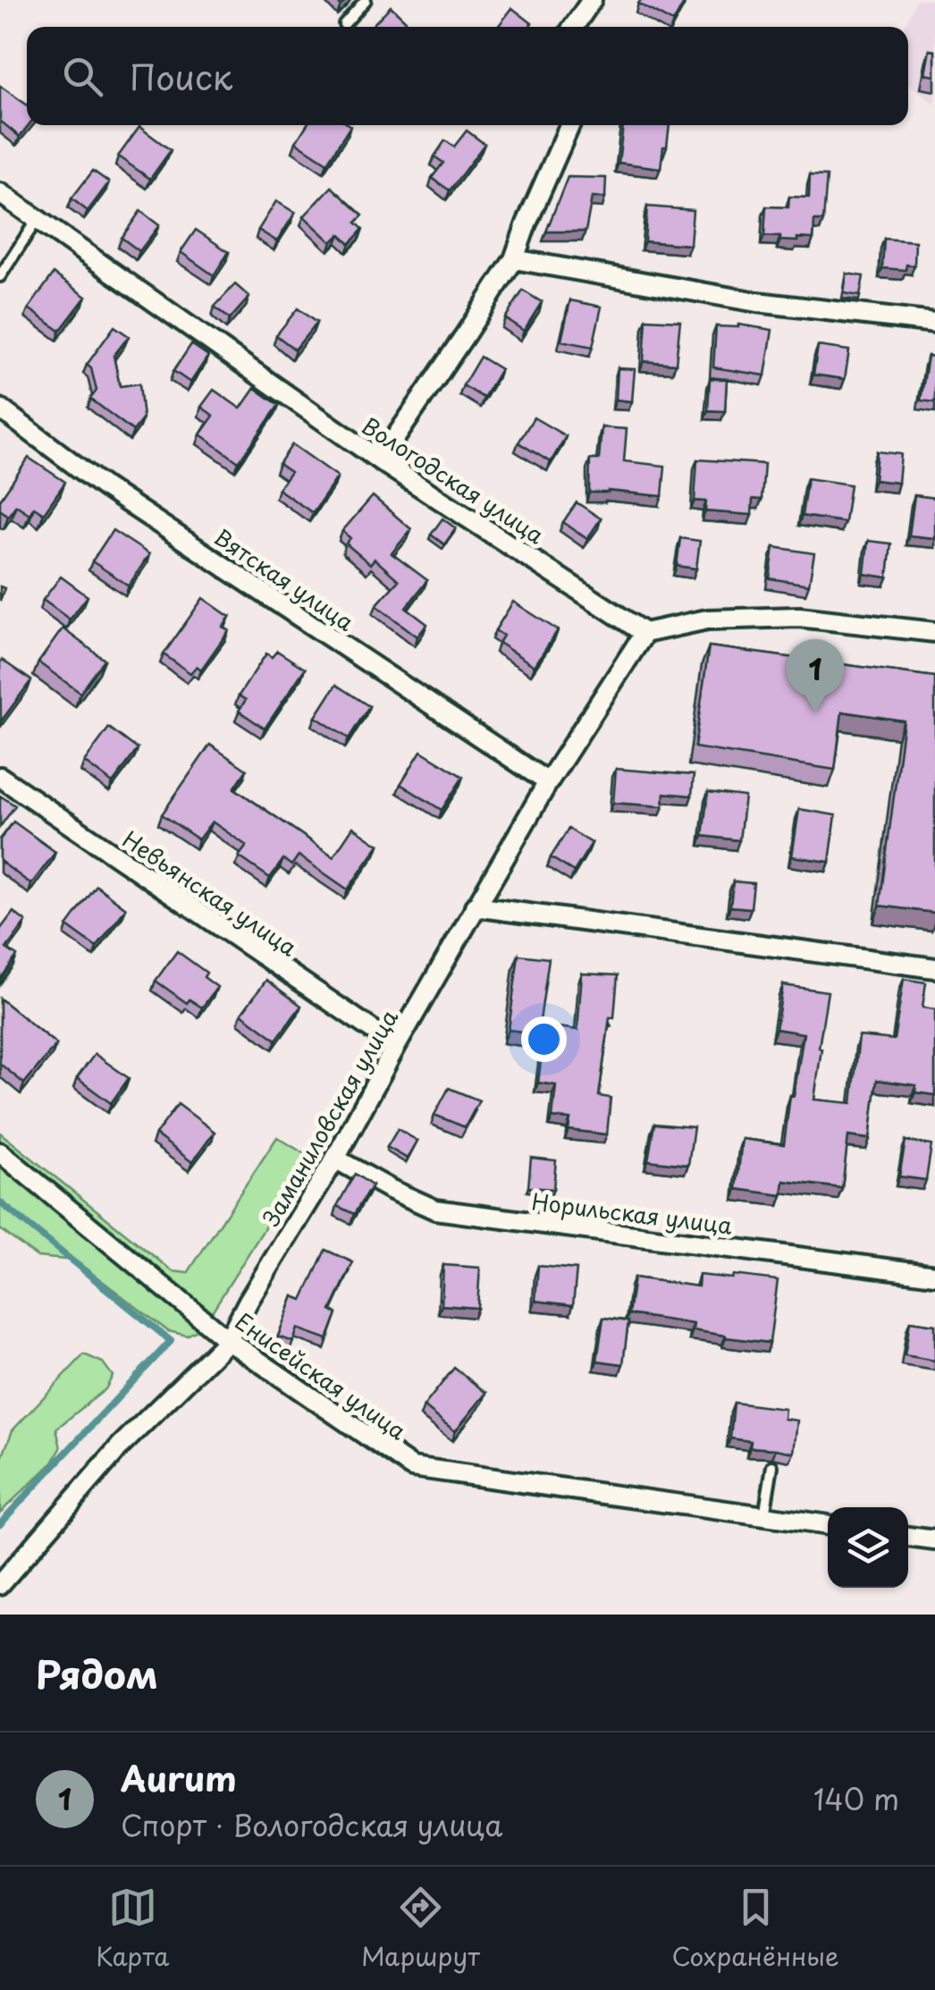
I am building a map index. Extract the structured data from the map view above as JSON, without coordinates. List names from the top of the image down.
{
  "streets": {
    "street": [
      "Вологодская улица",
      "Вятская улица",
      "Невьянская улица",
      "Заманиловская улица",
      "Норильская улица",
      "Енисейская улица"
    ]
  },
  "crossings": [
    ["Вологодская улица", "Заманиловская улица"],
    ["Вятская улица", "Заманиловская улица"],
    ["Невьянская улица", "Заманиловская улица"],
    ["Заманиловская улица", "Норильская улица"],
    ["Заманиловская улица", "Енисейская улица"]
  ],
  "page": {
    "search": "Поиск",
    "pins": "1",
    "heading": "Рядом",
    "list": [
      {
        "mark": "1",
        "name": "Aurum",
        "note": "Спорт · Вологодская улица",
        "value": "140 m"
      }
    ],
    "nav": ["Карта", "Маршрут", "Сохранённые"]
  }
}
